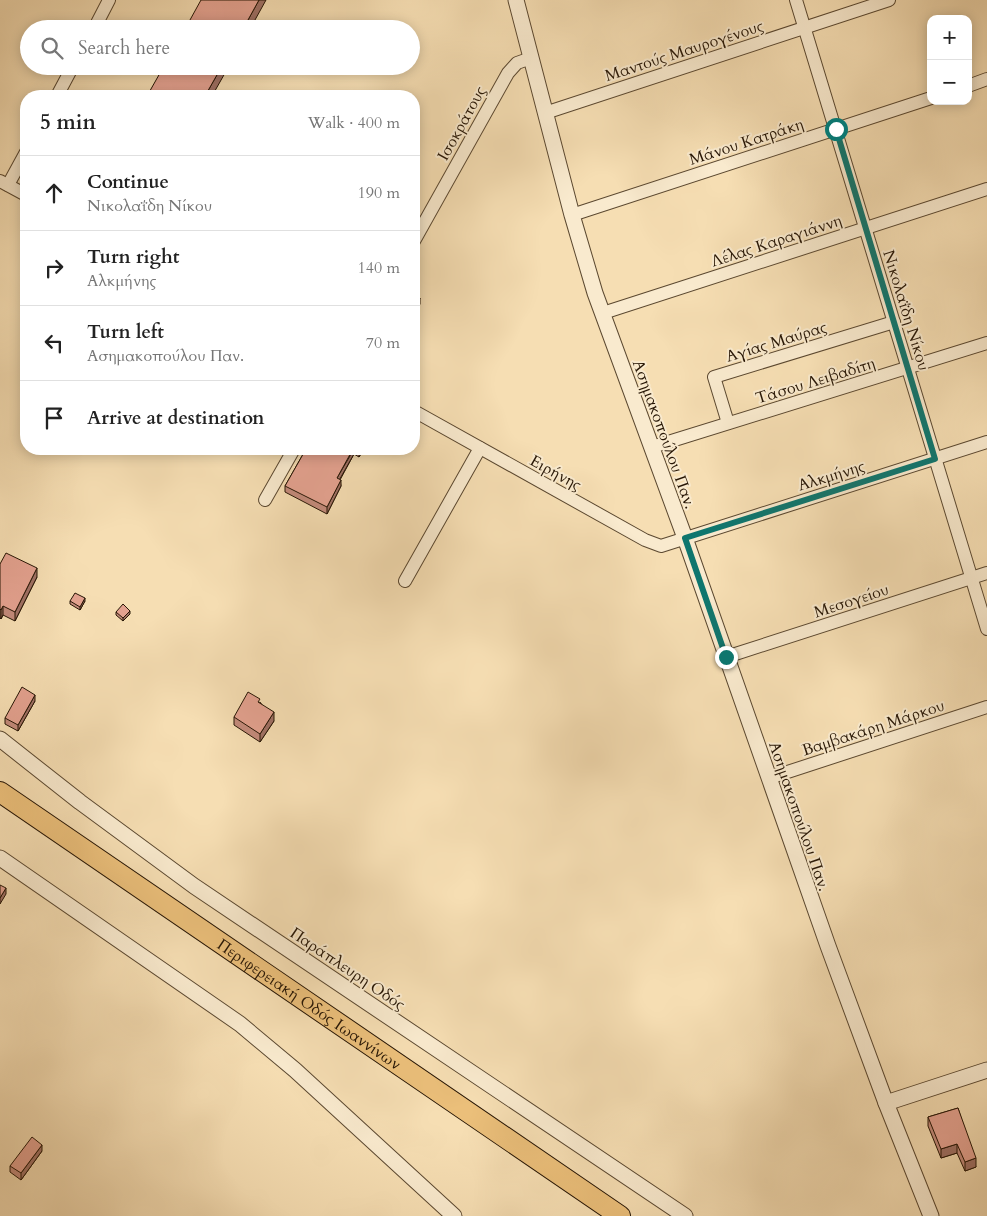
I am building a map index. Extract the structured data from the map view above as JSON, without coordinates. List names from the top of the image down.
{
  "streets": {
    "highway": ["Περιφερειακή Οδός Ιωαννίνων"],
    "street": [
      "Μαντούς Μαυρογένους",
      "Ισοκράτους",
      "Μάνου Κατράκη",
      "Λέλας Καραγιάννη",
      "Νικολαΐδη Νίκου",
      "Αγίας Μαύρας",
      "Τάσου Λειβαδίτη",
      "Ασημακοπούλου Παν.",
      "Ειρήνης",
      "Αλκμήνης",
      "Μεσογείου",
      "Βαμβακάρη Μάρκου",
      "Παράπλευρη Οδός"
    ]
  },
  "crossings": [
    ["Μαντούς Μαυρογένους", "Νικολαΐδη Νίκου"],
    ["Μαντούς Μαυρογένους", "Ασημακοπούλου Παν."],
    ["Ισοκράτους", "Ασημακοπούλου Παν."],
    ["Μάνου Κατράκη", "Νικολαΐδη Νίκου"],
    ["Μάνου Κατράκη", "Ασημακοπούλου Παν."],
    ["Λέλας Καραγιάννη", "Νικολαΐδη Νίκου"],
    ["Λέλας Καραγιάννη", "Ασημακοπούλου Παν."],
    ["Νικολαΐδη Νίκου", "Αγίας Μαύρας"],
    ["Νικολαΐδη Νίκου", "Τάσου Λειβαδίτη"],
    ["Νικολαΐδη Νίκου", "Αλκμήνης"],
    ["Νικολαΐδη Νίκου", "Μεσογείου"],
    ["Αγίας Μαύρας", "Τάσου Λειβαδίτη"],
    ["Τάσου Λειβαδίτη", "Ασημακοπούλου Παν."],
    ["Ασημακοπούλου Παν.", "Ειρήνης"],
    ["Ασημακοπούλου Παν.", "Αλκμήνης"],
    ["Ασημακοπούλου Παν.", "Μεσογείου"],
    ["Ασημακοπούλου Παν.", "Βαμβακάρη Μάρκου"],
    ["Ειρήνης", "Αλκμήνης"]
  ],
  "page": {
    "map_buttons": ["+", "−"],
    "search": "Search here",
    "heading": ["5 min", "Walk · 400 m"],
    "list": [
      ["Continue", "Νικολαΐδη Νίκου", "190 m"],
      ["Turn right", "Αλκμήνης", "140 m"],
      ["Turn left", "Ασημακοπούλου Παν.", "70 m"],
      "Arrive at destination"
    ]
  }
}
